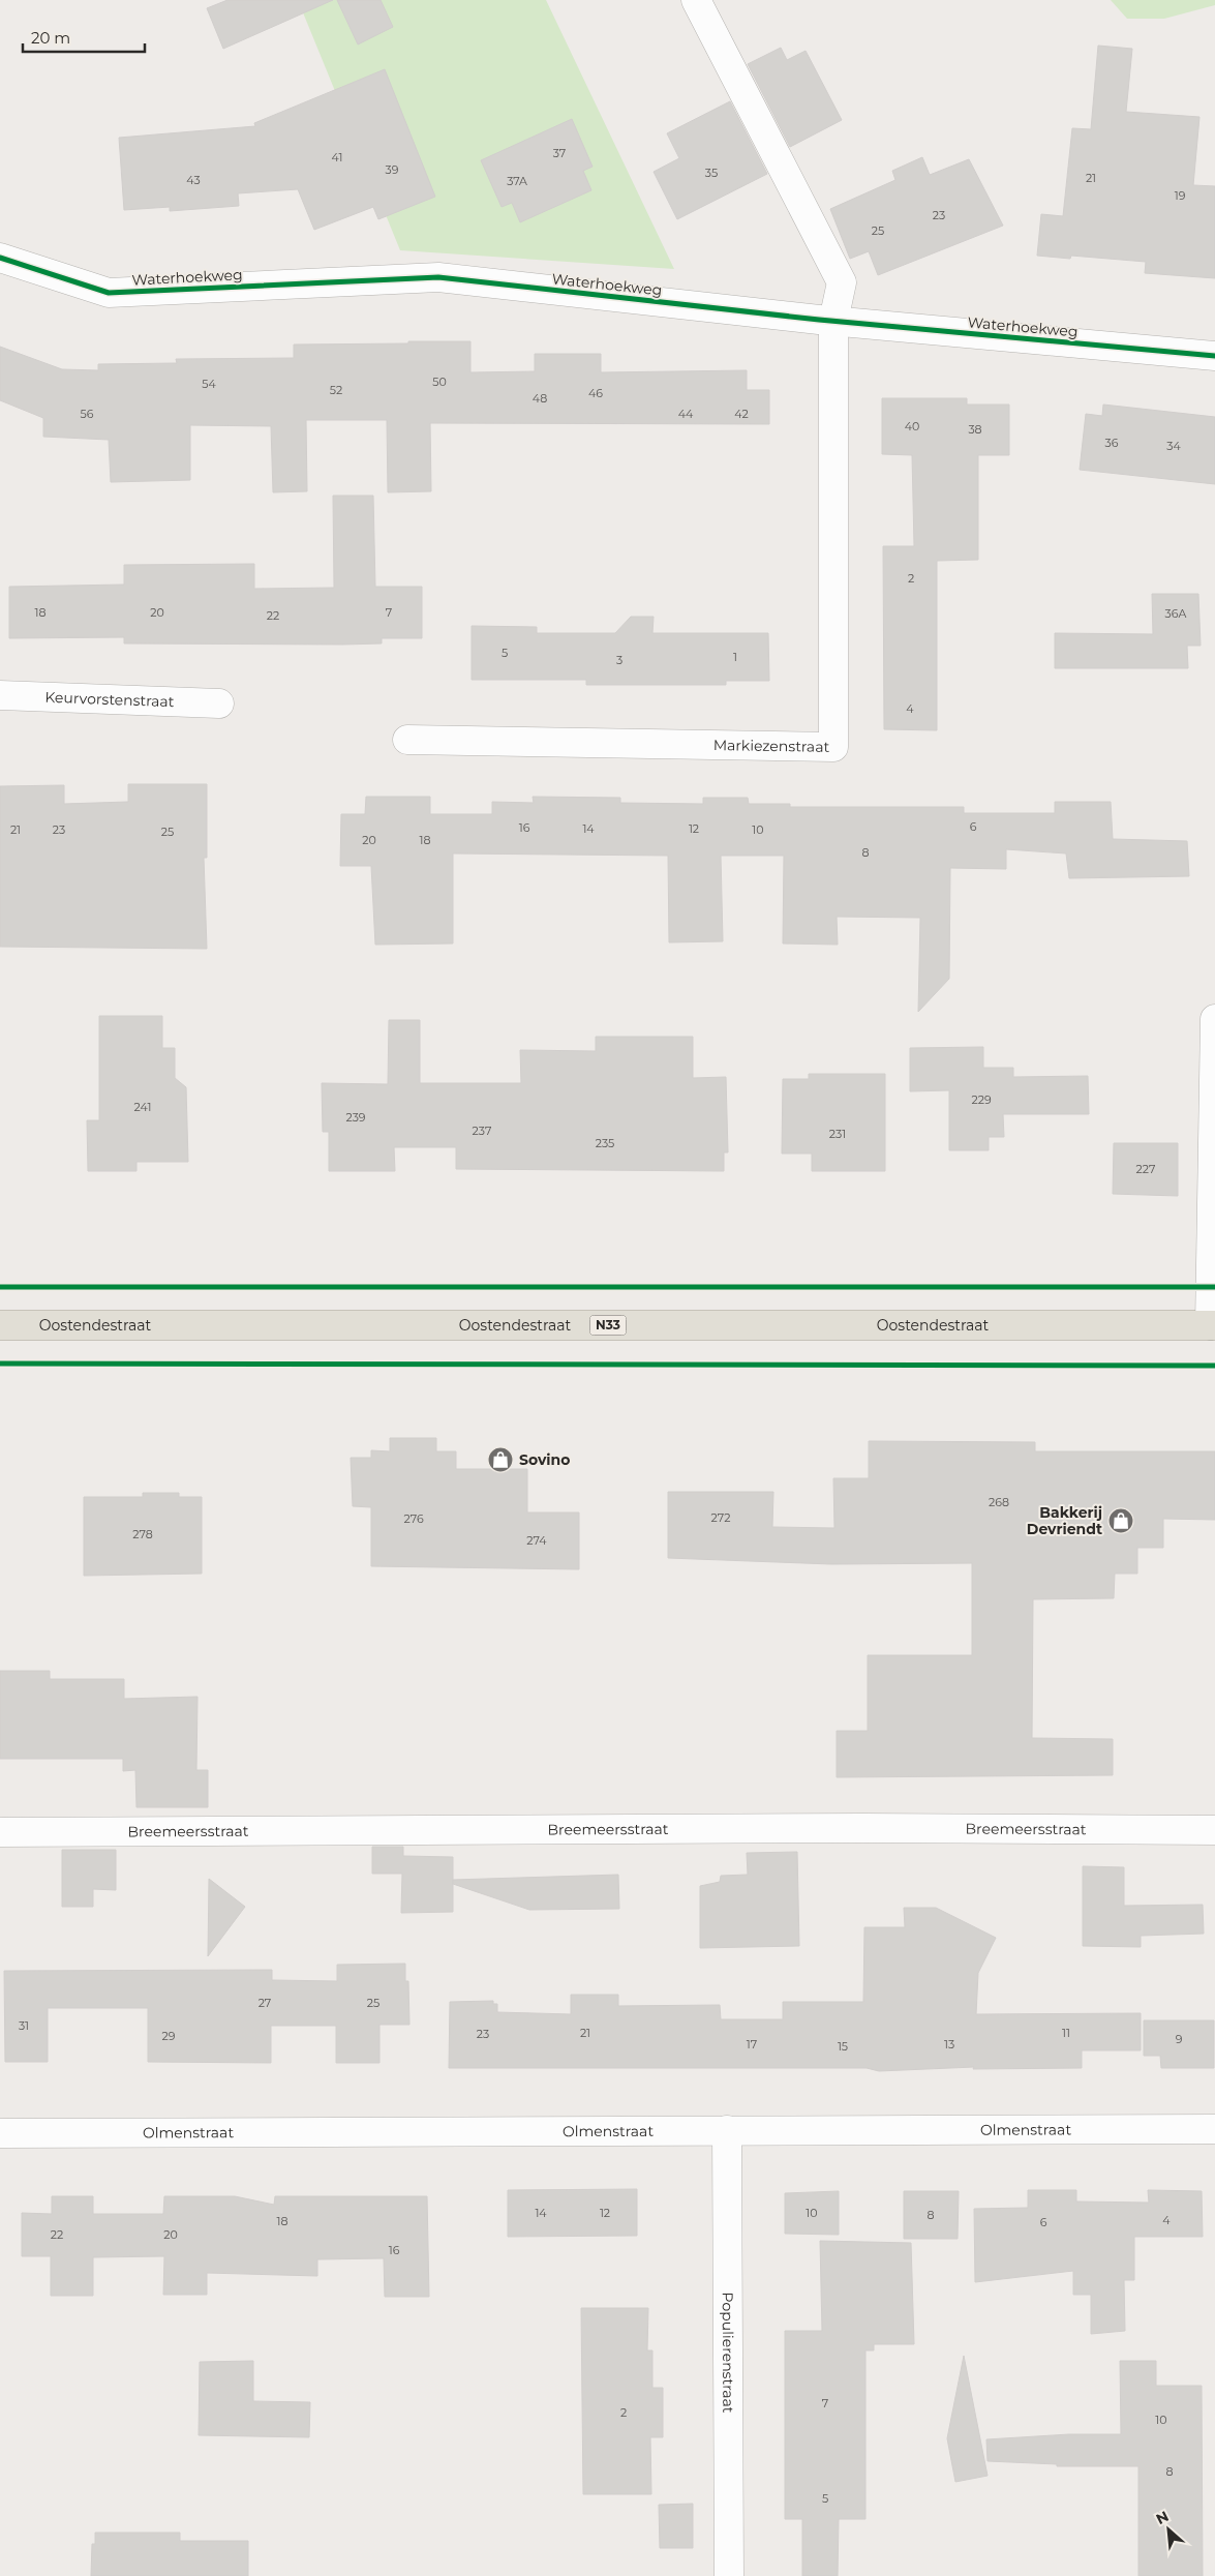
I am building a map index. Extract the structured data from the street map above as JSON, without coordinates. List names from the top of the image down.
{
  "streets": {
    "main road": ["Oostendestraat", "N33"],
    "street": [
      "Waterhoekweg",
      "Keurvorstenstraat",
      "Markiezenstraat",
      "Breemeersstraat",
      "Olmenstraat",
      "Populierenstraat"
    ]
  },
  "crossings": [
    ["Waterhoekweg", "Markiezenstraat"],
    ["Olmenstraat", "Populierenstraat"]
  ],
  "places": {
    "shop": ["Sovino", "Bakkerij Devriendt"]
  },
  "house_numbers": [
    "37",
    "41",
    "39",
    "35",
    "21",
    "43",
    "37A",
    "19",
    "23",
    "25",
    "50",
    "54",
    "52",
    "46",
    "48",
    "56",
    "44",
    "42",
    "40",
    "38",
    "36",
    "34",
    "2",
    "18",
    "20",
    "7",
    "36A",
    "22",
    "5",
    "1",
    "3",
    "4",
    "6",
    "16",
    "14",
    "12",
    "21",
    "23",
    "10",
    "25",
    "20",
    "18",
    "8",
    "229",
    "241",
    "239",
    "237",
    "231",
    "235",
    "227",
    "268",
    "272",
    "276",
    "278",
    "274",
    "27",
    "25",
    "31",
    "21",
    "11",
    "23",
    "29",
    "9",
    "17",
    "13",
    "15",
    "14",
    "12",
    "10",
    "8",
    "4",
    "18",
    "6",
    "22",
    "20",
    "16",
    "7",
    "2",
    "10",
    "8",
    "5"
  ],
  "scale_bar": "20 m",
  "north": "top left"
}
